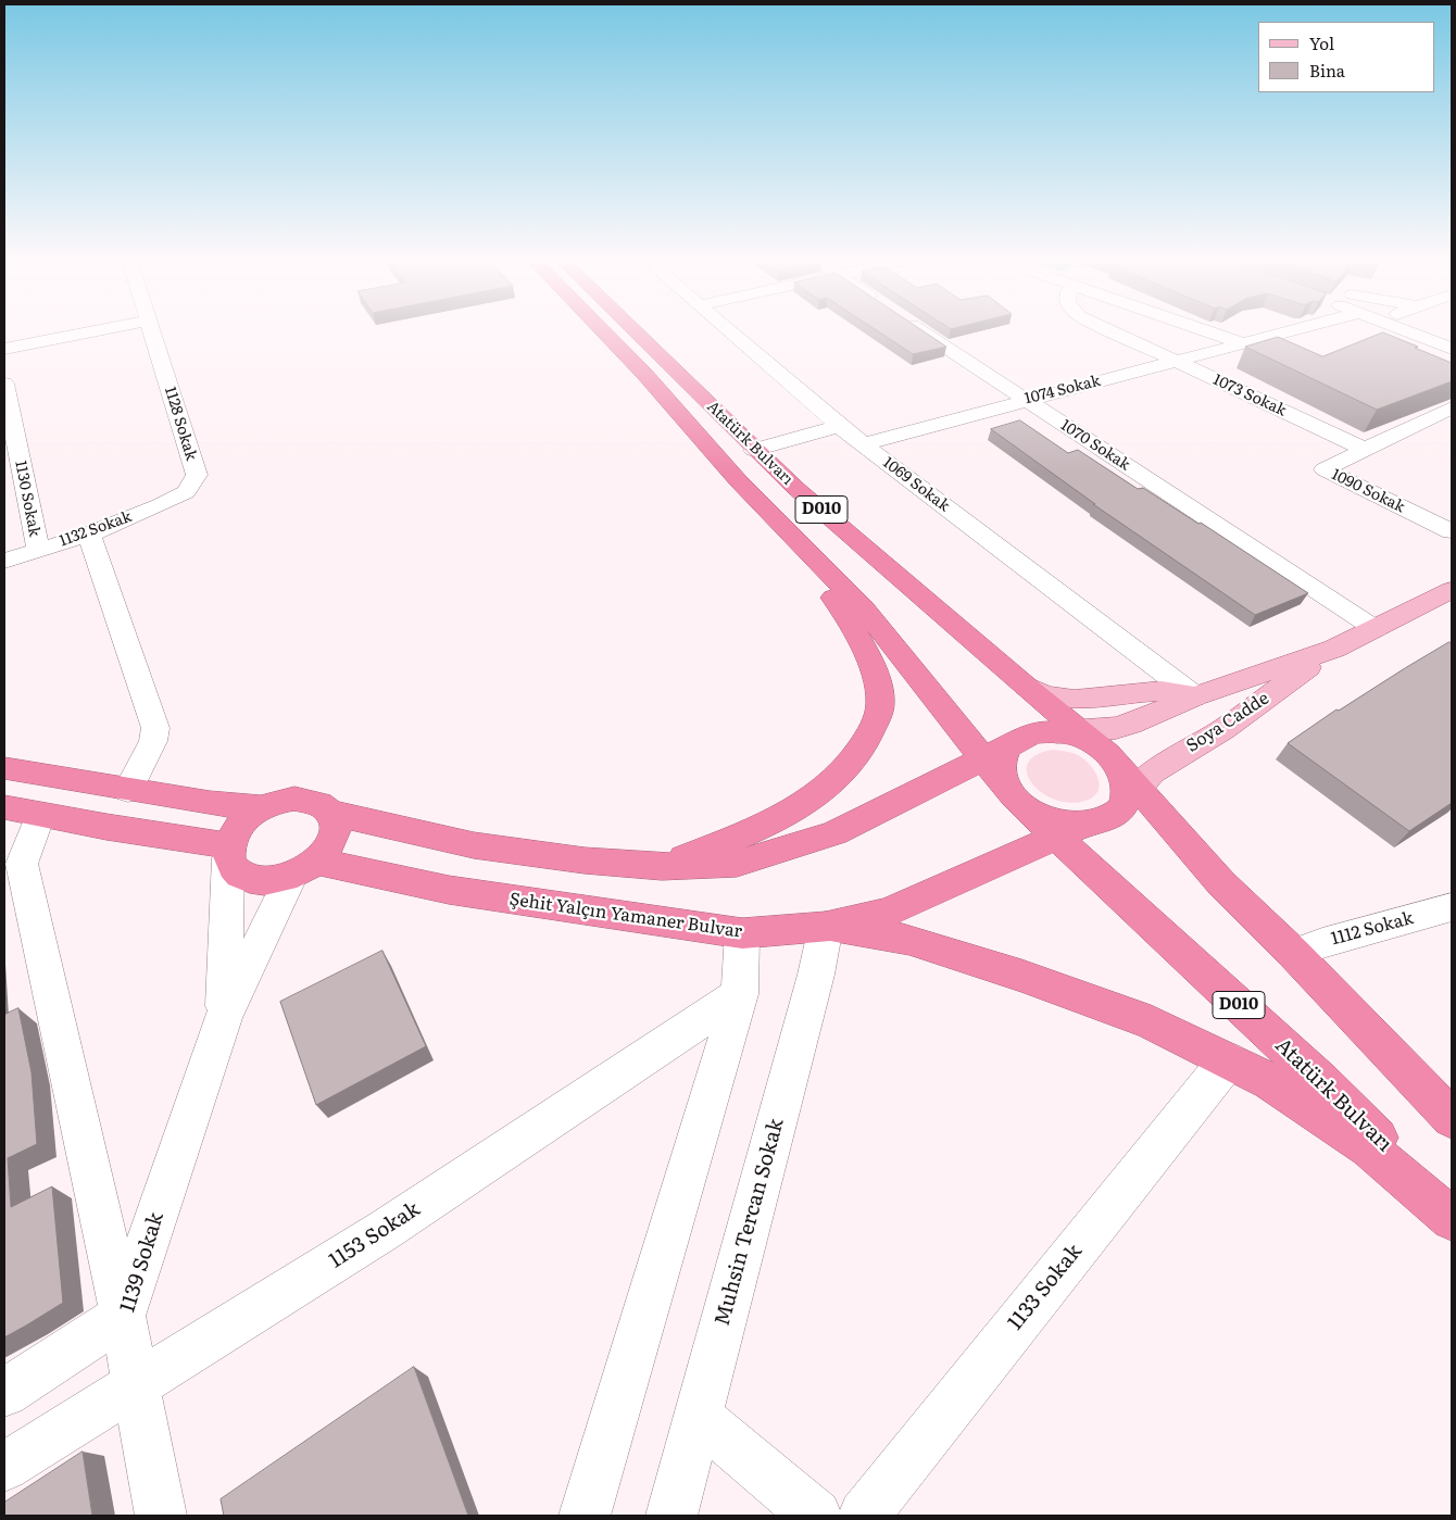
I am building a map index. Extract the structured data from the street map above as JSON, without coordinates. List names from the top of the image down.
{
  "streets": {
    "highway": ["Atatürk Bulvarı", "D010", "Şehit Yalçın Yamaner Bulvar"],
    "main road": ["Soya Cadde"],
    "street": [
      "1074 Sokak",
      "1073 Sokak",
      "1128 Sokak",
      "1070 Sokak",
      "1069 Sokak",
      "1090 Sokak",
      "1130 Sokak",
      "1132 Sokak",
      "1112 Sokak",
      "Muhsin Tercan Sokak",
      "1153 Sokak",
      "1139 Sokak",
      "1133 Sokak"
    ]
  },
  "crossings": [
    ["1074 Sokak", "1073 Sokak"],
    ["1074 Sokak", "1070 Sokak"],
    ["1074 Sokak", "1069 Sokak"],
    ["1073 Sokak", "1090 Sokak"],
    ["1128 Sokak", "1132 Sokak"],
    ["Atatürk Bulvarı", "Soya Cadde"],
    ["Atatürk Bulvarı", "Şehit Yalçın Yamaner Bulvar"],
    ["1070 Sokak", "Soya Cadde"],
    ["1069 Sokak", "Soya Cadde"],
    ["1130 Sokak", "1132 Sokak"],
    ["Soya Cadde", "Şehit Yalçın Yamaner Bulvar"],
    ["Şehit Yalçın Yamaner Bulvar", "Muhsin Tercan Sokak"],
    ["Şehit Yalçın Yamaner Bulvar", "1139 Sokak"],
    ["1153 Sokak", "1139 Sokak"]
  ],
  "legend": ["Yol", "Bina"]
}
